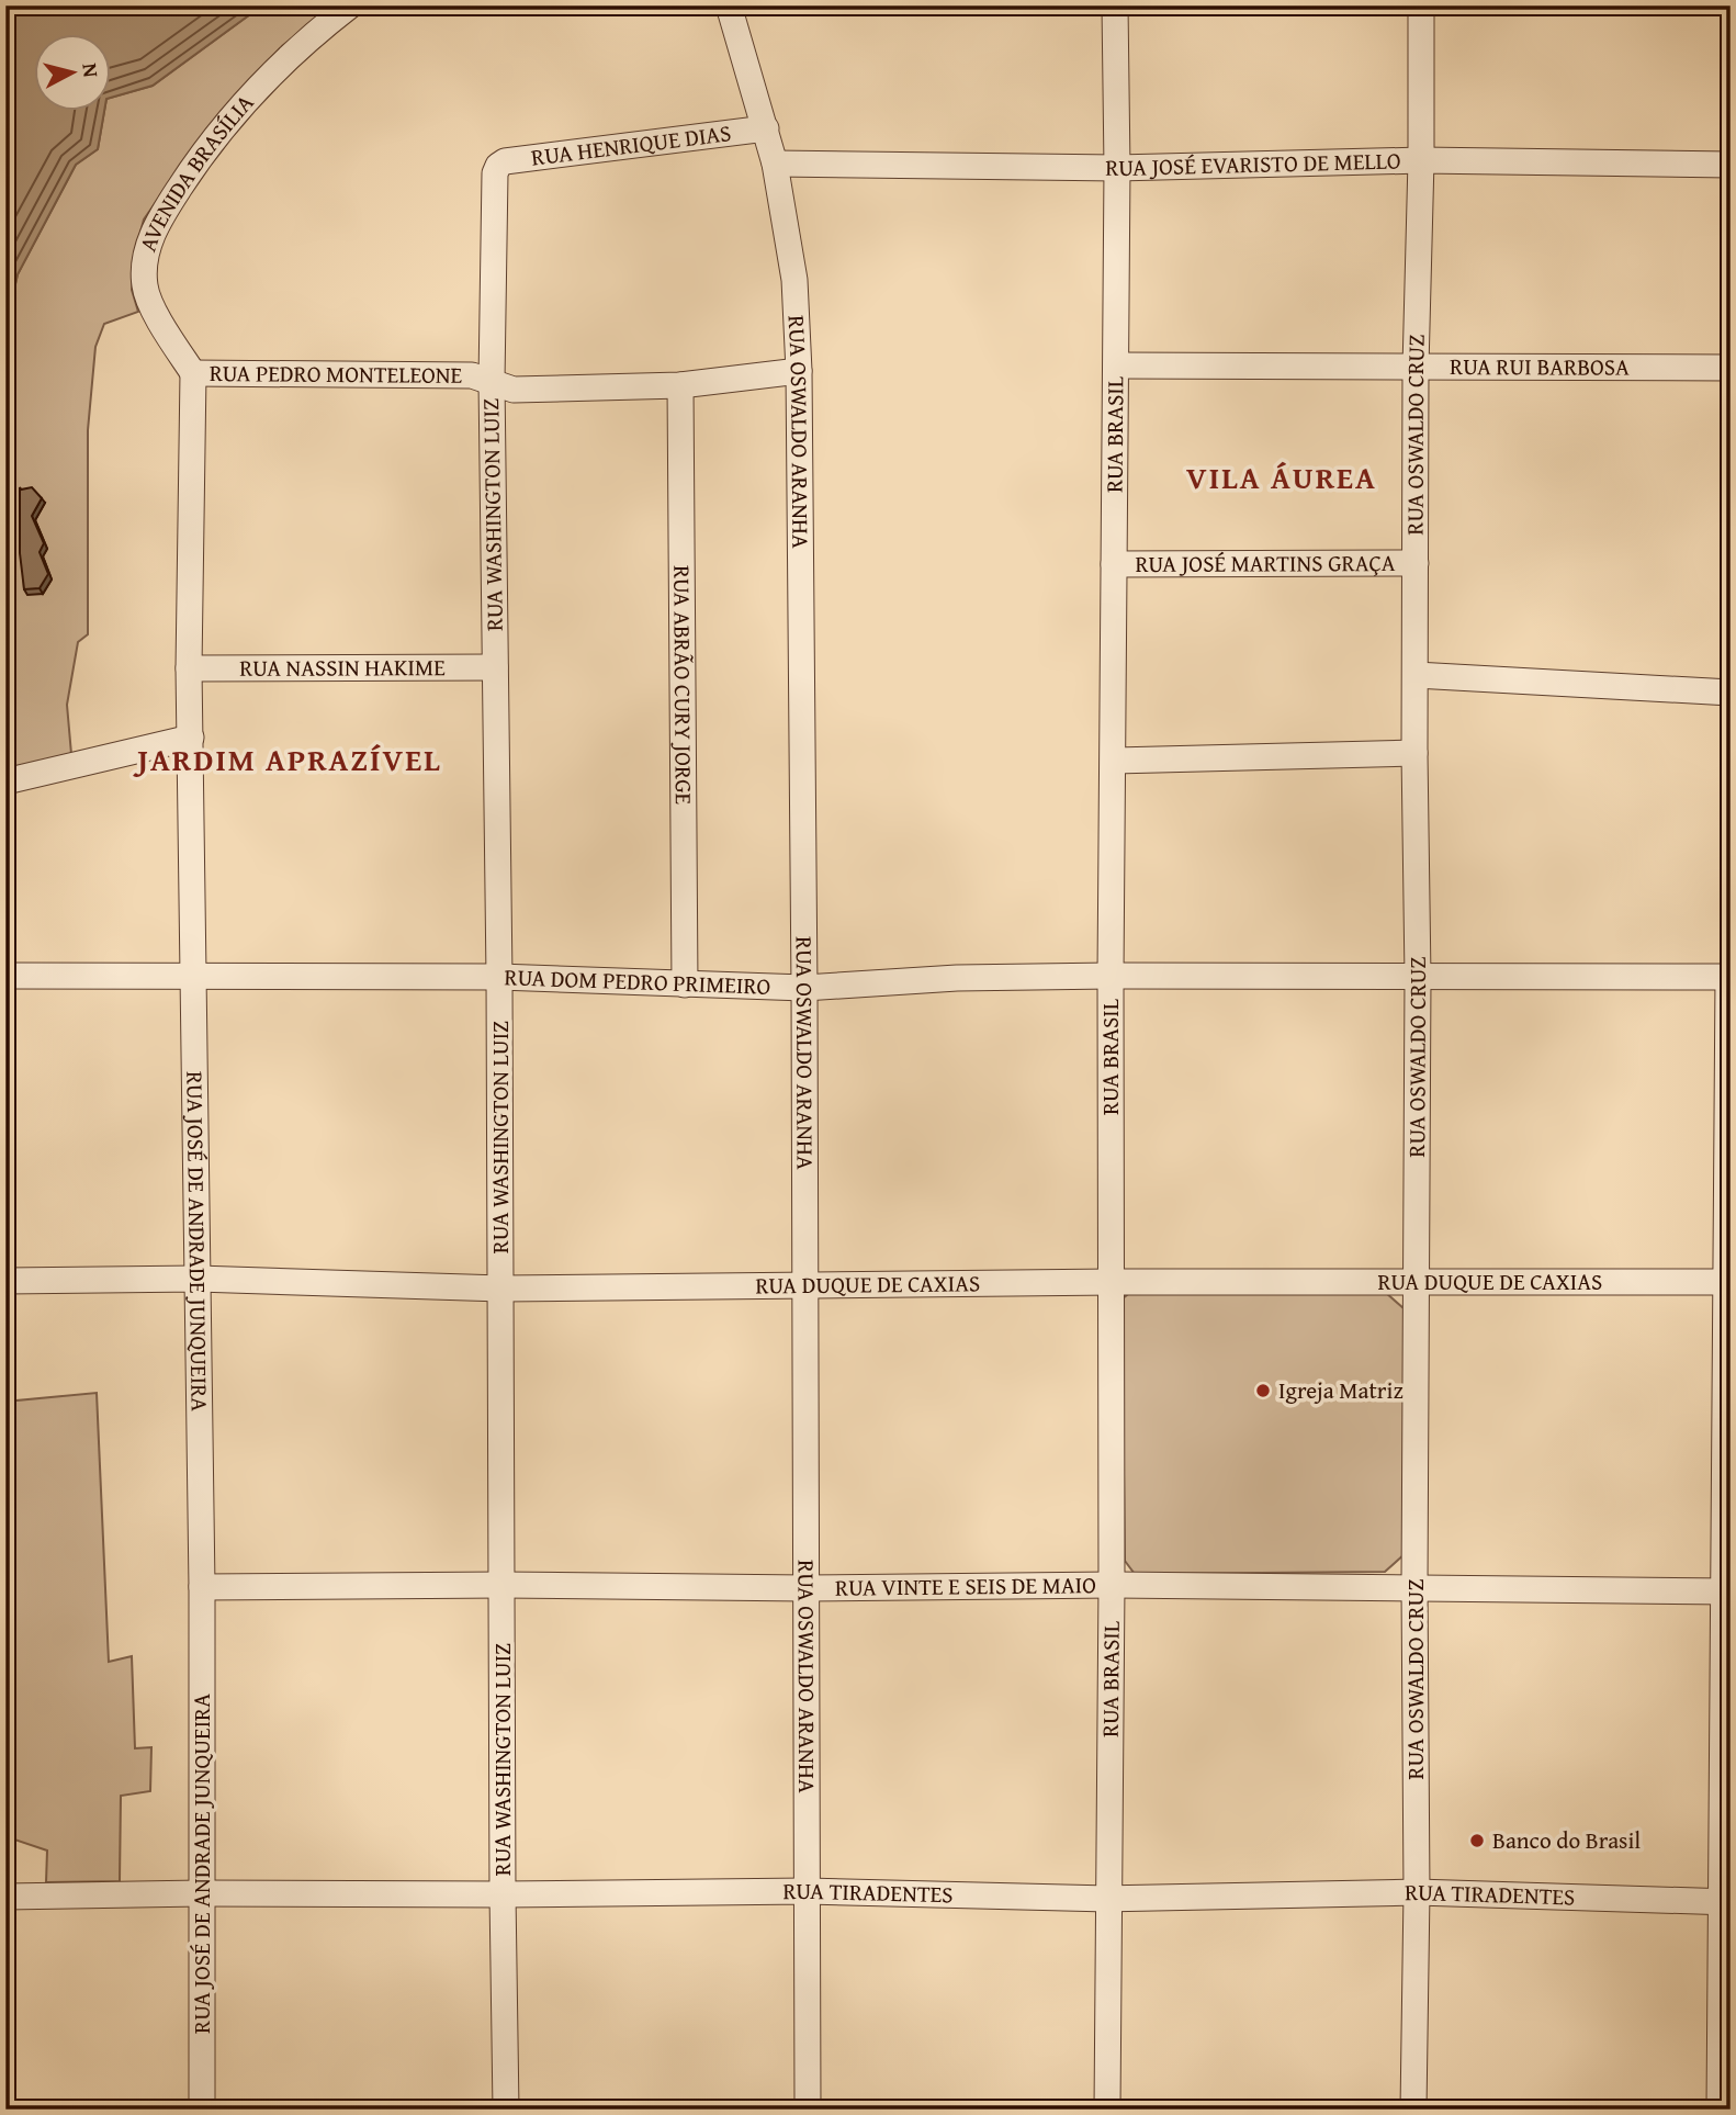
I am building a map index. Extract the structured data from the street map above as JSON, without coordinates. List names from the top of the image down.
{
  "streets": {
    "street": [
      "RUA HENRIQUE DIAS",
      "RUA JOSÉ EVARISTO DE MELLO",
      "AVENIDA BRASÍLIA",
      "RUA RUI BARBOSA",
      "RUA PEDRO MONTELEONE",
      "RUA OSWALDO ARANHA",
      "RUA BRASIL",
      "RUA OSWALDO CRUZ",
      "RUA WASHINGTON LUIZ",
      "RUA JOSÉ MARTINS GRAÇA",
      "RUA NASSIN HAKIME",
      "RUA ABRÃO CURY JORGE",
      "RUA DOM PEDRO PRIMEIRO",
      "RUA JOSÉ DE ANDRADE JUNQUEIRA",
      "RUA DUQUE DE CAXIAS",
      "RUA VINTE E SEIS DE MAIO",
      "RUA TIRADENTES"
    ]
  },
  "crossings": [
    ["RUA HENRIQUE DIAS", "RUA OSWALDO ARANHA"],
    ["RUA HENRIQUE DIAS", "RUA WASHINGTON LUIZ"],
    ["RUA JOSÉ EVARISTO DE MELLO", "RUA OSWALDO ARANHA"],
    ["RUA JOSÉ EVARISTO DE MELLO", "RUA BRASIL"],
    ["RUA JOSÉ EVARISTO DE MELLO", "RUA OSWALDO CRUZ"],
    ["AVENIDA BRASÍLIA", "RUA PEDRO MONTELEONE"],
    ["AVENIDA BRASÍLIA", "RUA JOSÉ DE ANDRADE JUNQUEIRA"],
    ["RUA RUI BARBOSA", "RUA BRASIL"],
    ["RUA RUI BARBOSA", "RUA OSWALDO CRUZ"],
    ["RUA PEDRO MONTELEONE", "RUA OSWALDO ARANHA"],
    ["RUA PEDRO MONTELEONE", "RUA WASHINGTON LUIZ"],
    ["RUA PEDRO MONTELEONE", "RUA ABRÃO CURY JORGE"],
    ["RUA PEDRO MONTELEONE", "RUA JOSÉ DE ANDRADE JUNQUEIRA"],
    ["RUA OSWALDO ARANHA", "RUA DOM PEDRO PRIMEIRO"],
    ["RUA OSWALDO ARANHA", "RUA DUQUE DE CAXIAS"],
    ["RUA OSWALDO ARANHA", "RUA VINTE E SEIS DE MAIO"],
    ["RUA OSWALDO ARANHA", "RUA TIRADENTES"],
    ["RUA BRASIL", "RUA JOSÉ MARTINS GRAÇA"],
    ["RUA BRASIL", "RUA DOM PEDRO PRIMEIRO"],
    ["RUA BRASIL", "RUA DUQUE DE CAXIAS"],
    ["RUA BRASIL", "RUA VINTE E SEIS DE MAIO"],
    ["RUA BRASIL", "RUA TIRADENTES"],
    ["RUA OSWALDO CRUZ", "RUA JOSÉ MARTINS GRAÇA"],
    ["RUA OSWALDO CRUZ", "RUA DOM PEDRO PRIMEIRO"],
    ["RUA OSWALDO CRUZ", "RUA DUQUE DE CAXIAS"],
    ["RUA OSWALDO CRUZ", "RUA VINTE E SEIS DE MAIO"],
    ["RUA OSWALDO CRUZ", "RUA TIRADENTES"],
    ["RUA WASHINGTON LUIZ", "RUA NASSIN HAKIME"],
    ["RUA WASHINGTON LUIZ", "RUA DOM PEDRO PRIMEIRO"],
    ["RUA WASHINGTON LUIZ", "RUA DUQUE DE CAXIAS"],
    ["RUA WASHINGTON LUIZ", "RUA VINTE E SEIS DE MAIO"],
    ["RUA WASHINGTON LUIZ", "RUA TIRADENTES"],
    ["RUA NASSIN HAKIME", "RUA JOSÉ DE ANDRADE JUNQUEIRA"],
    ["RUA ABRÃO CURY JORGE", "RUA DOM PEDRO PRIMEIRO"],
    ["RUA DOM PEDRO PRIMEIRO", "RUA JOSÉ DE ANDRADE JUNQUEIRA"],
    ["RUA JOSÉ DE ANDRADE JUNQUEIRA", "RUA DUQUE DE CAXIAS"],
    ["RUA JOSÉ DE ANDRADE JUNQUEIRA", "RUA VINTE E SEIS DE MAIO"],
    ["RUA JOSÉ DE ANDRADE JUNQUEIRA", "RUA TIRADENTES"]
  ],
  "districts": ["VILA ÁUREA", "JARDIM APRAZÍVEL"],
  "places": ["Igreja Matriz", "Banco do Brasil"],
  "north": "right"
}
